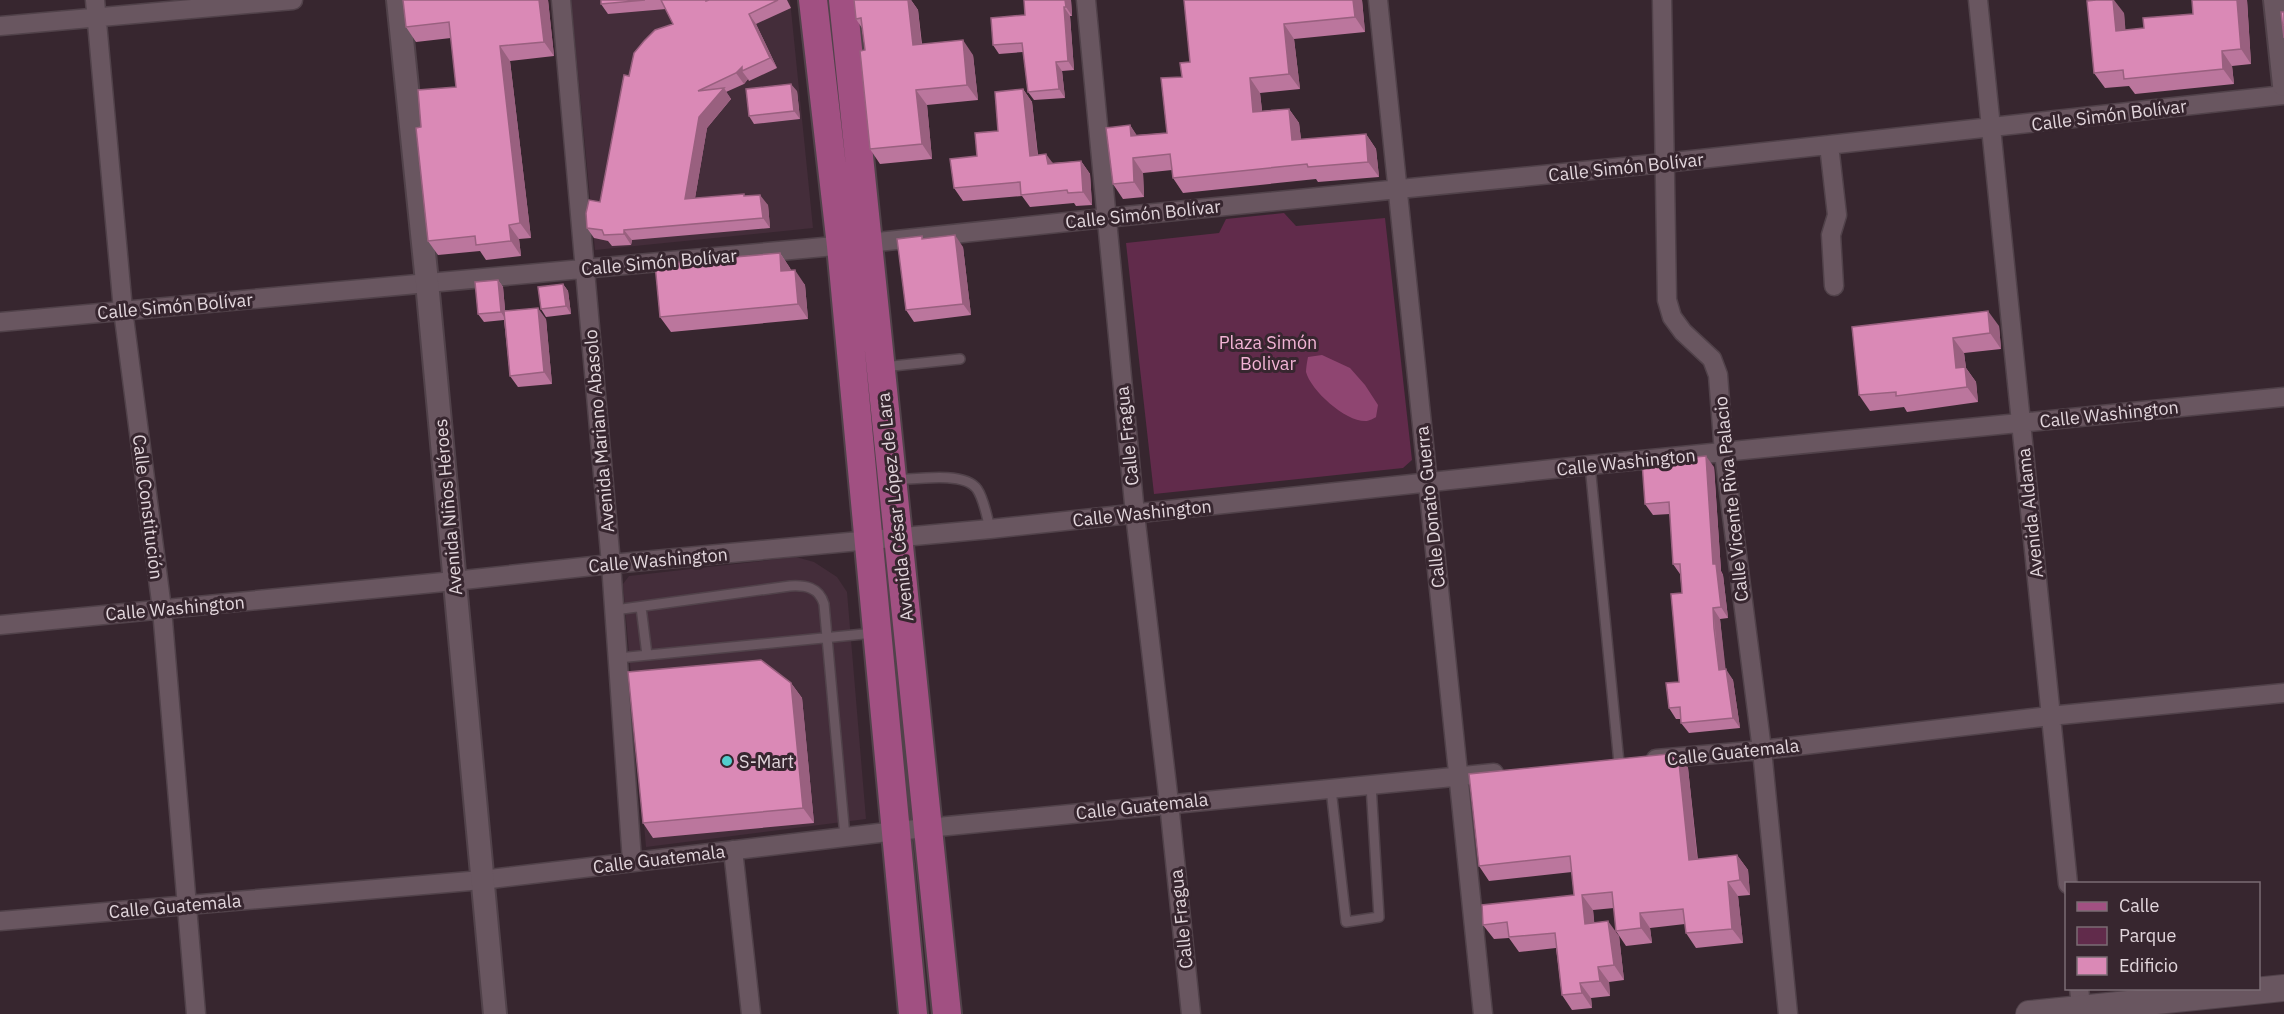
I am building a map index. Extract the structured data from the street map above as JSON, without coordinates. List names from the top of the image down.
{
  "streets": {
    "main road": ["Avenida César López de Lara"],
    "street": [
      "Calle Simón Bolívar",
      "Calle Washington",
      "Avenida Mariano Abasolo",
      "Calle Fragua",
      "Calle Vicente Riva Palacio",
      "Calle Constitución",
      "Avenida Niños Héroes",
      "Calle Donato Guerra",
      "Avenida Aldama",
      "Calle Guatemala"
    ]
  },
  "crossings": [
    ["Calle Simón Bolívar", "Avenida Mariano Abasolo"],
    ["Calle Simón Bolívar", "Calle Fragua"],
    ["Calle Simón Bolívar", "Calle Vicente Riva Palacio"],
    ["Calle Simón Bolívar", "Calle Constitución"],
    ["Calle Simón Bolívar", "Avenida Niños Héroes"],
    ["Calle Simón Bolívar", "Avenida César López de Lara"],
    ["Calle Simón Bolívar", "Calle Donato Guerra"],
    ["Calle Simón Bolívar", "Avenida Aldama"],
    ["Calle Washington", "Avenida Mariano Abasolo"],
    ["Calle Washington", "Calle Fragua"],
    ["Calle Washington", "Calle Vicente Riva Palacio"],
    ["Calle Washington", "Calle Constitución"],
    ["Calle Washington", "Avenida Niños Héroes"],
    ["Calle Washington", "Avenida César López de Lara"],
    ["Calle Washington", "Calle Donato Guerra"],
    ["Calle Washington", "Avenida Aldama"],
    ["Avenida Mariano Abasolo", "Calle Guatemala"],
    ["Calle Fragua", "Calle Guatemala"],
    ["Calle Vicente Riva Palacio", "Calle Guatemala"],
    ["Calle Constitución", "Calle Guatemala"],
    ["Avenida Niños Héroes", "Calle Guatemala"],
    ["Avenida César López de Lara", "Calle Guatemala"],
    ["Calle Donato Guerra", "Calle Guatemala"],
    ["Avenida Aldama", "Calle Guatemala"]
  ],
  "parks": ["Plaza Simón Bolivar"],
  "places": ["S-Mart"],
  "legend": ["Calle", "Parque", "Edificio"]
}
